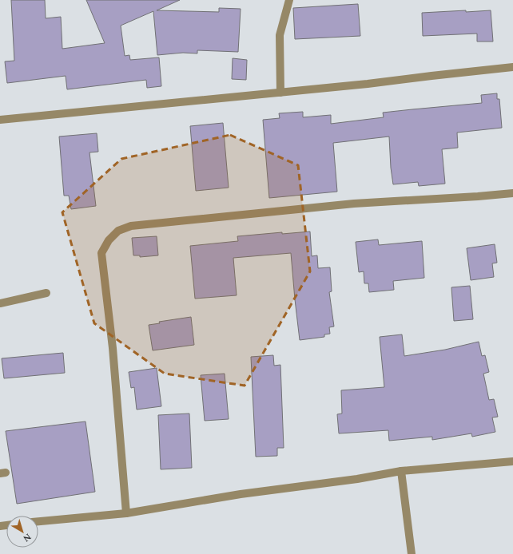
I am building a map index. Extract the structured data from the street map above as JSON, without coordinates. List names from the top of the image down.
{
  "north": "bottom right"
}
